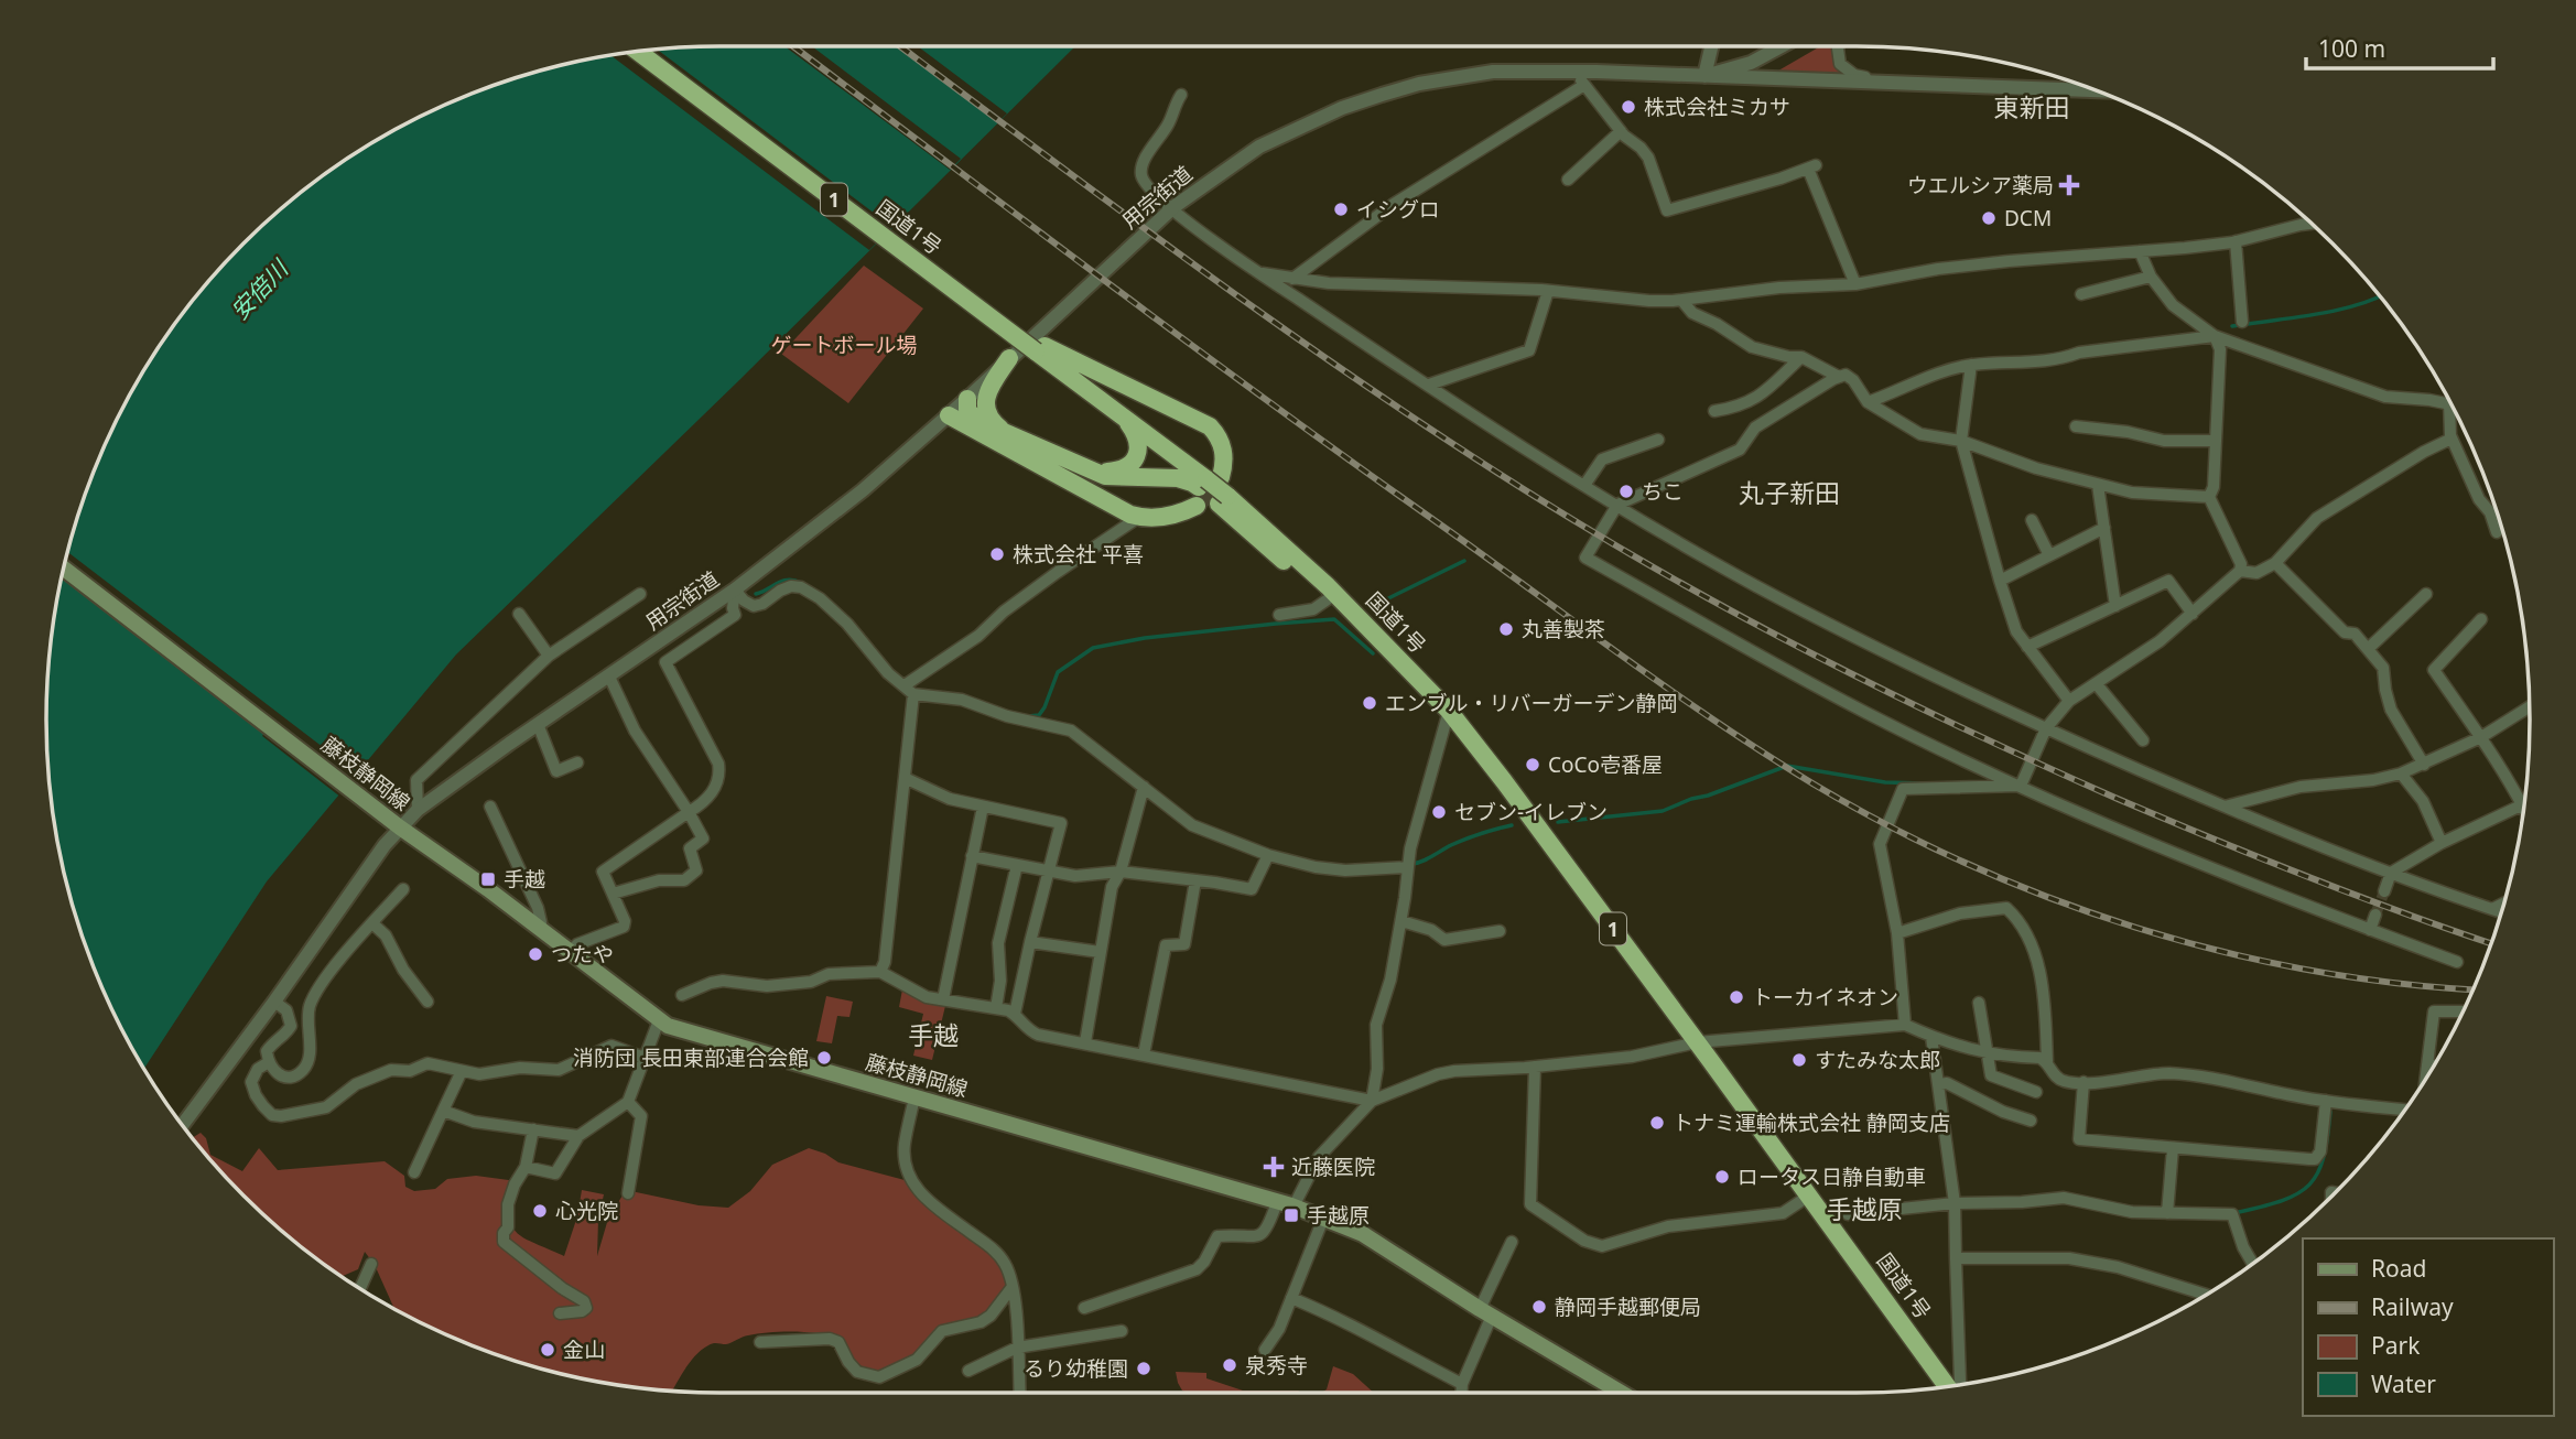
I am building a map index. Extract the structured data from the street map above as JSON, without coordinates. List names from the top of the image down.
{
  "streets": {
    "highway": ["1", "国道1号"],
    "main road": ["藤枝静岡線"],
    "street": ["用宗街道"]
  },
  "crossings": [
    ["用宗街道", "藤枝静岡線"]
  ],
  "districts": [
    "東新田",
    "丸子新田",
    "手越",
    "手越原"
  ],
  "water": ["安倍川"],
  "parks": ["ゲートボール場"],
  "places": {
    "other": [
      "株式会社ミカサ",
      "イシグロ",
      "DCM",
      "ちこ",
      "株式会社 平喜",
      "丸善製茶",
      "エンブル・リバーガーデン静岡",
      "CoCo壱番屋",
      "セブン-イレブン",
      "つたや",
      "トーカイネオン",
      "消防団 長田東部連合会館",
      "すたみな太郎",
      "トナミ運輸株式会社 静岡支店",
      "ロータス日静自動車",
      "心光院",
      "静岡手越郵便局",
      "金山",
      "泉秀寺",
      "るり幼稚園"
    ],
    "health": ["ウエルシア薬局", "近藤医院"],
    "transit": ["手越", "手越原"]
  },
  "legend": [
    "Road",
    "Railway",
    "Park",
    "Water"
  ],
  "scale_bar": "100 m"
}
